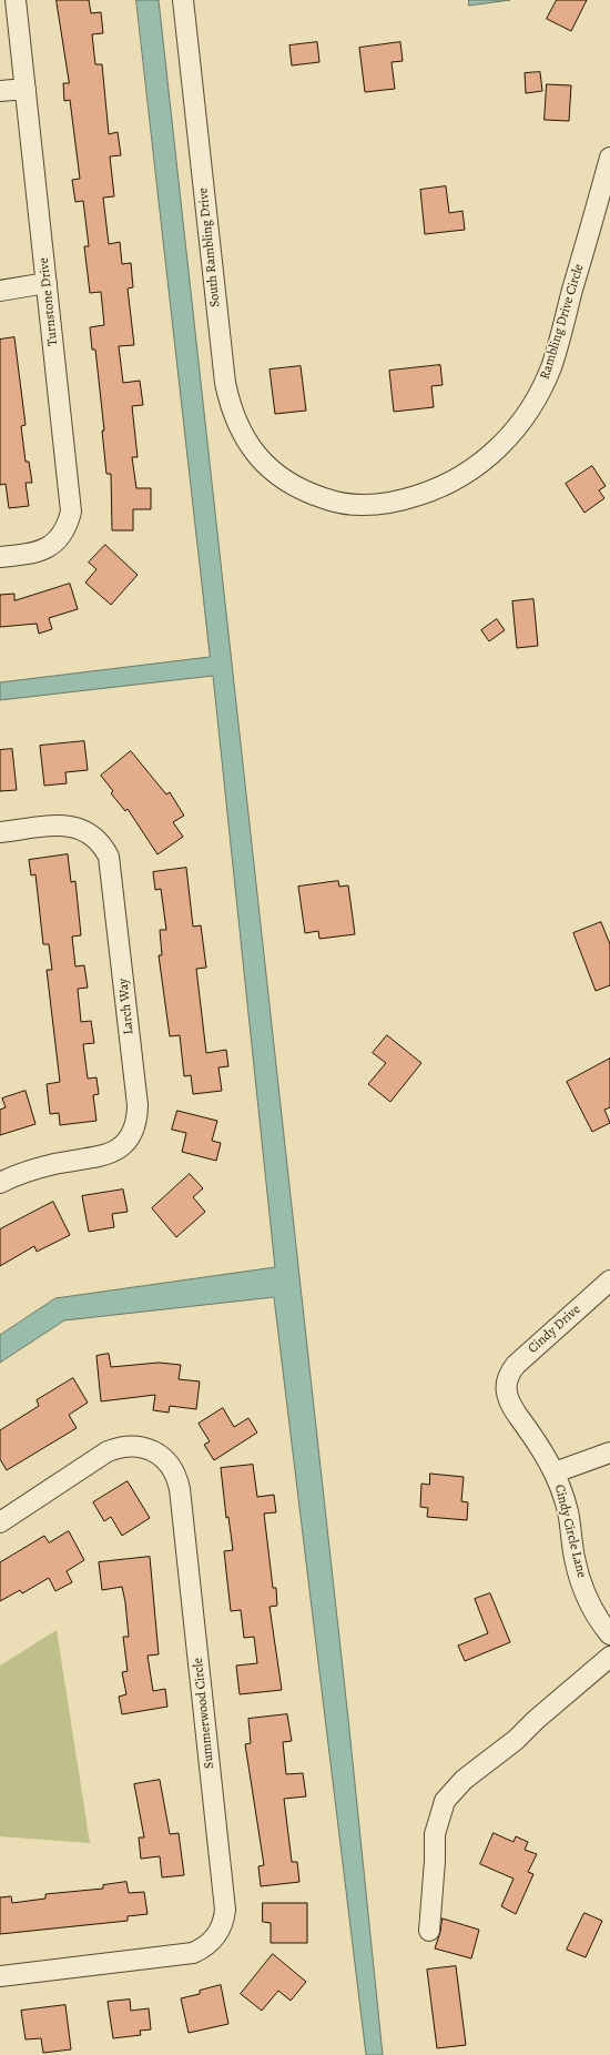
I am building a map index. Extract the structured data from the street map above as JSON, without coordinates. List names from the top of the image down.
{
  "streets": {
    "street": [
      "South Rambling Drive",
      "Turnstone Drive",
      "Rambling Drive Circle",
      "Larch Way",
      "Cindy Drive",
      "Cindy Circle Lane",
      "Summerwood Circle"
    ]
  },
  "crossings": [
    ["South Rambling Drive", "Rambling Drive Circle"],
    ["Cindy Drive", "Cindy Circle Lane"]
  ]
}
